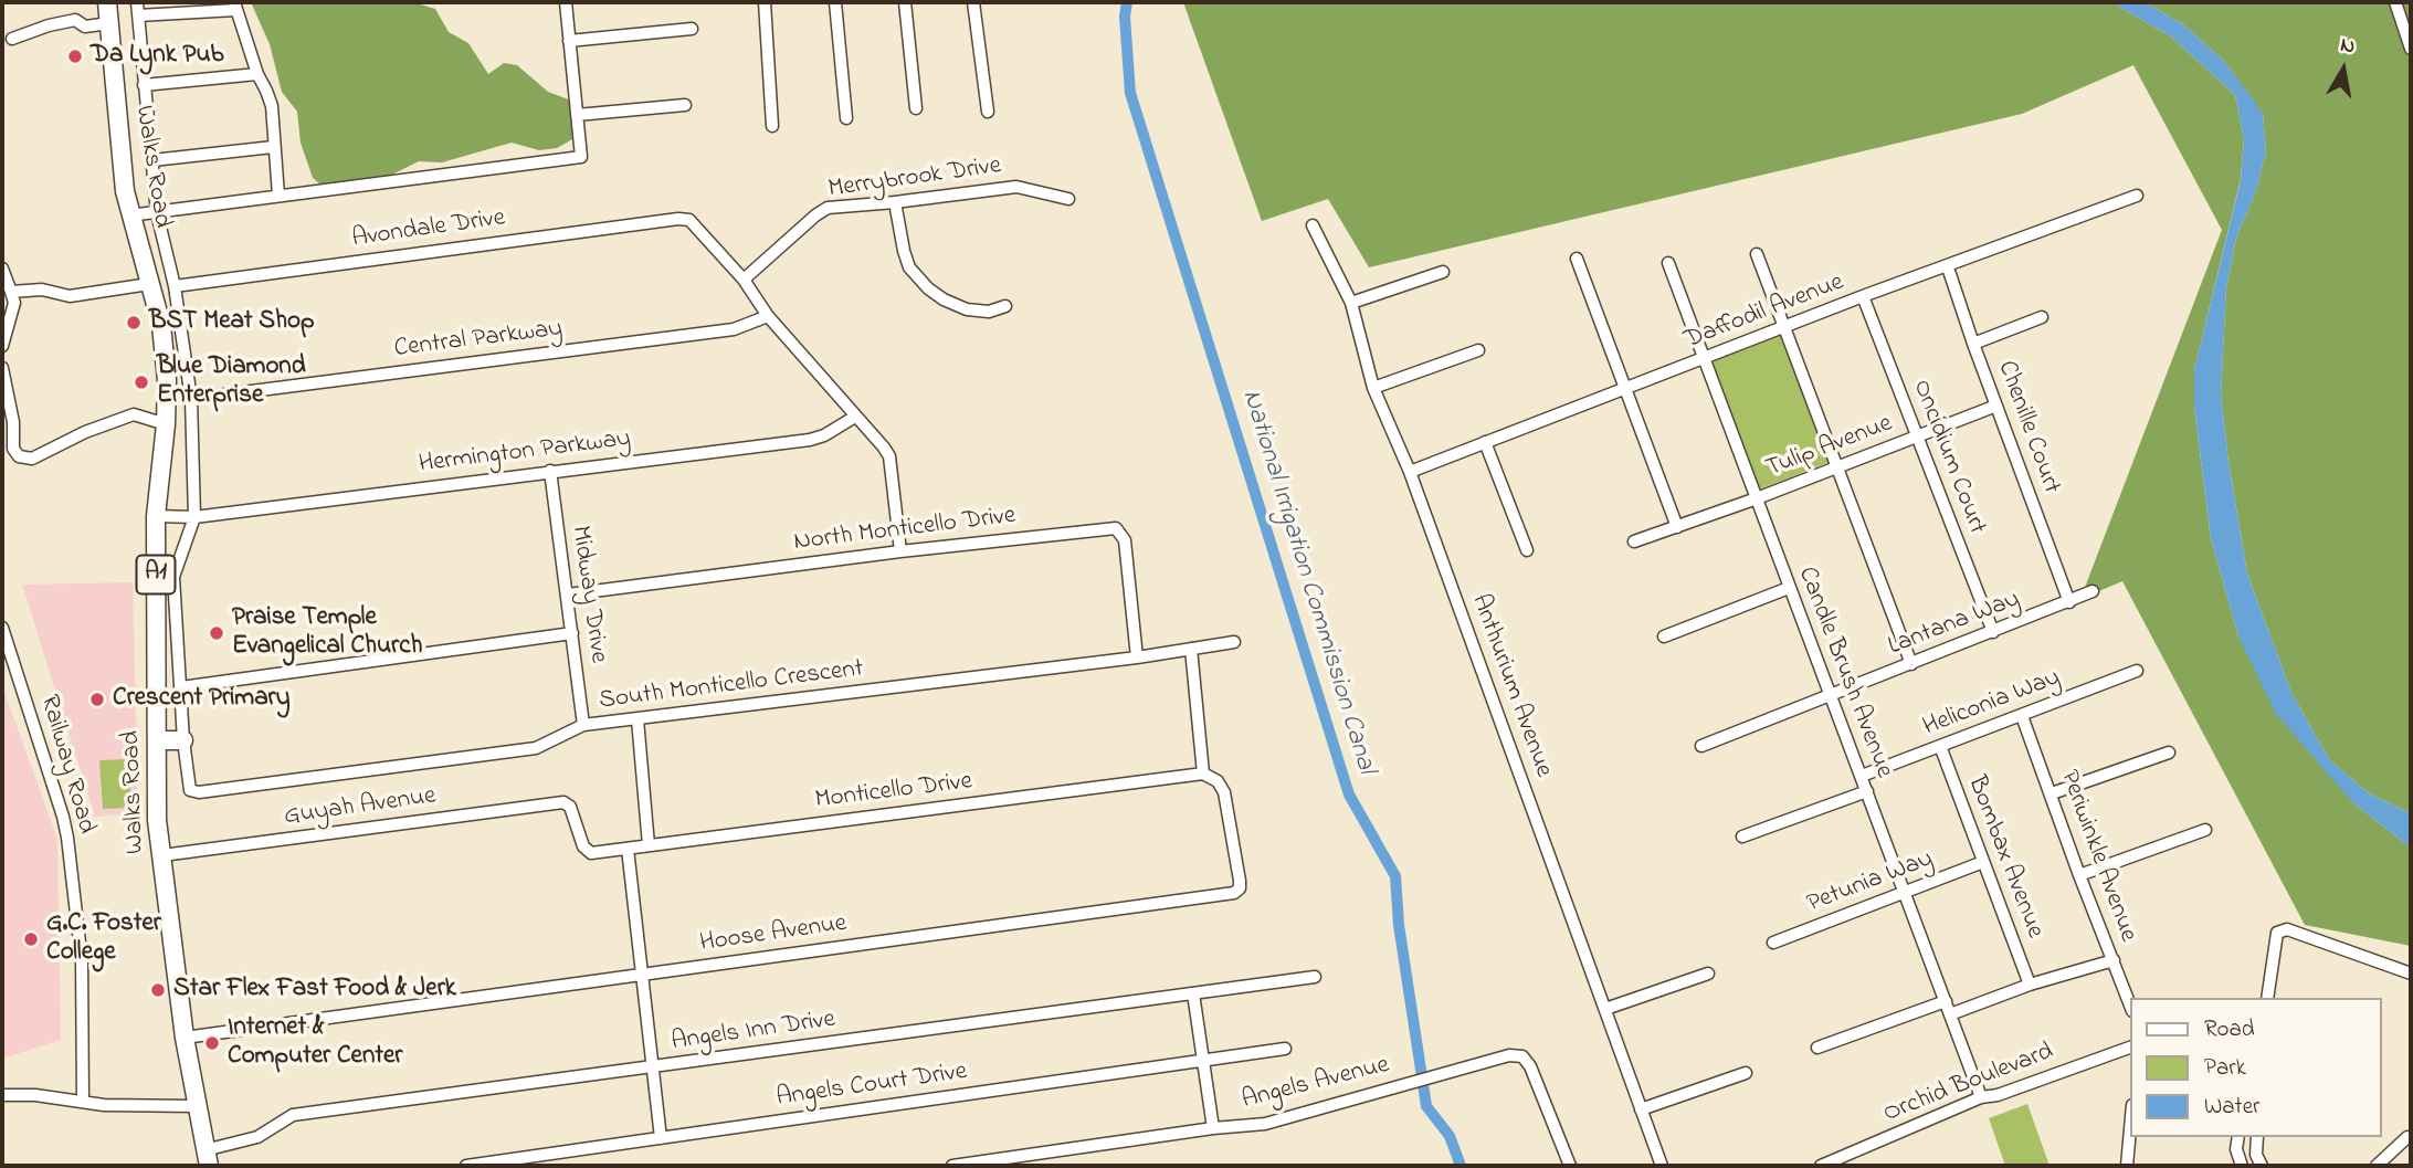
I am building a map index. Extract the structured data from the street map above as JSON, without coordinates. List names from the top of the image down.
{
  "streets": {
    "main road": ["Walks Road", "A1"],
    "street": [
      "Merrybrook Drive",
      "Avondale Drive",
      "Daffodil Avenue",
      "Central Parkway",
      "Chenille Court",
      "Tulip Avenue",
      "Hermington Parkway",
      "Oncidium Court",
      "North Monticello Drive",
      "Midway Drive",
      "Lantana Way",
      "Candle Brush Avenue",
      "South Monticello Crescent",
      "Anthurium Avenue",
      "Heliconia Way",
      "Railway Road",
      "Monticello Drive",
      "Guyah Avenue",
      "Periwinkle Avenue",
      "Bombax Avenue",
      "Petunia Way",
      "Hoose Avenue",
      "Angels Inn Drive",
      "Angels Avenue",
      "Orchid Boulevard",
      "Angels Court Drive"
    ]
  },
  "crossings": [
    ["Walks Road", "Hermington Parkway"],
    ["Walks Road", "Guyah Avenue"],
    ["Walks Road", "Hoose Avenue"],
    ["Walks Road", "Angels Inn Drive"],
    ["Merrybrook Drive", "Avondale Drive"],
    ["Daffodil Avenue", "Chenille Court"],
    ["Daffodil Avenue", "Oncidium Court"],
    ["Daffodil Avenue", "Candle Brush Avenue"],
    ["Daffodil Avenue", "Anthurium Avenue"],
    ["Chenille Court", "Tulip Avenue"],
    ["Chenille Court", "Lantana Way"],
    ["Tulip Avenue", "Oncidium Court"],
    ["Tulip Avenue", "Candle Brush Avenue"],
    ["Hermington Parkway", "Midway Drive"],
    ["Oncidium Court", "Lantana Way"],
    ["North Monticello Drive", "Midway Drive"],
    ["North Monticello Drive", "South Monticello Crescent"],
    ["Midway Drive", "South Monticello Crescent"],
    ["Lantana Way", "Candle Brush Avenue"],
    ["Candle Brush Avenue", "Heliconia Way"],
    ["Candle Brush Avenue", "Petunia Way"],
    ["Candle Brush Avenue", "Orchid Boulevard"],
    ["Heliconia Way", "Periwinkle Avenue"],
    ["Heliconia Way", "Bombax Avenue"],
    ["Monticello Drive", "Guyah Avenue"],
    ["Monticello Drive", "Hoose Avenue"],
    ["Bombax Avenue", "Petunia Way"]
  ],
  "water": ["National Irrigation Commission Canal"],
  "places": [
    "Da Lynk Pub",
    "BST Meat Shop",
    "Blue Diamond Enterprise",
    "Praise Temple Evangelical Church",
    "Crescent Primary",
    "G.C. Foster College",
    "Star Flex Fast Food & Jerk",
    "Internet & Computer Center"
  ],
  "legend": ["Road", "Park", "Water"],
  "north": "top"
}
